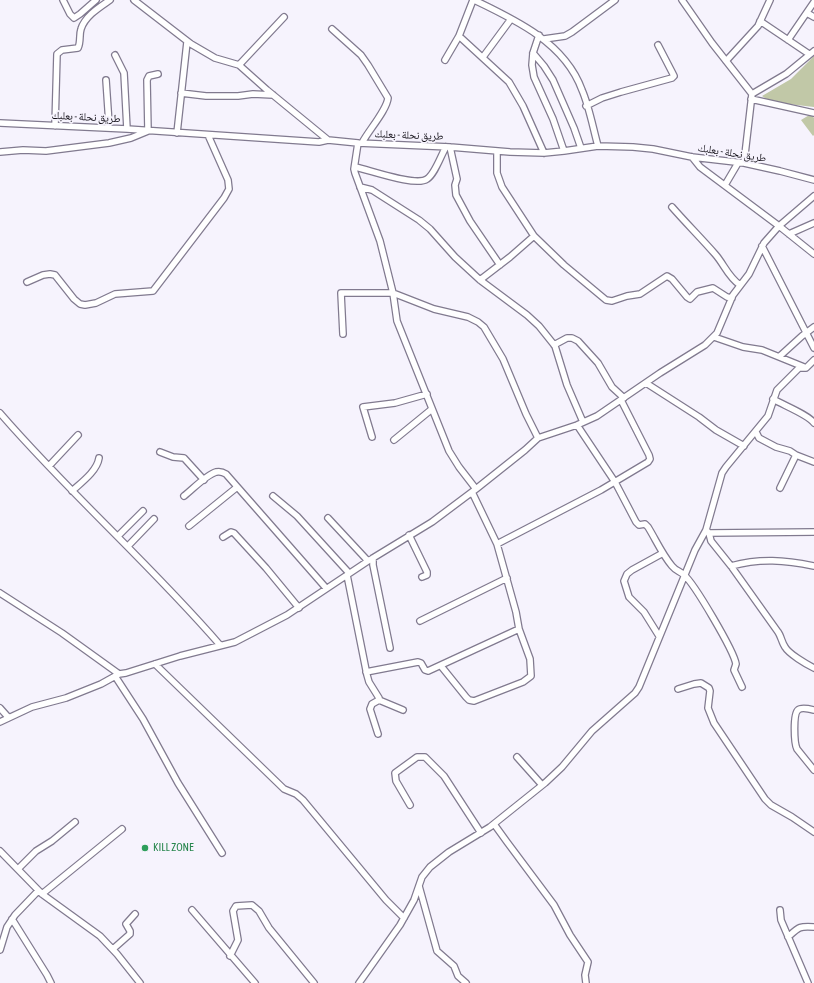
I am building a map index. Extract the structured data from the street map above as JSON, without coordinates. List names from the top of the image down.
{
  "streets": {
    "street": ["طريق نحلة - بعلبك"]
  },
  "places": ["KILL ZONE"]
}
